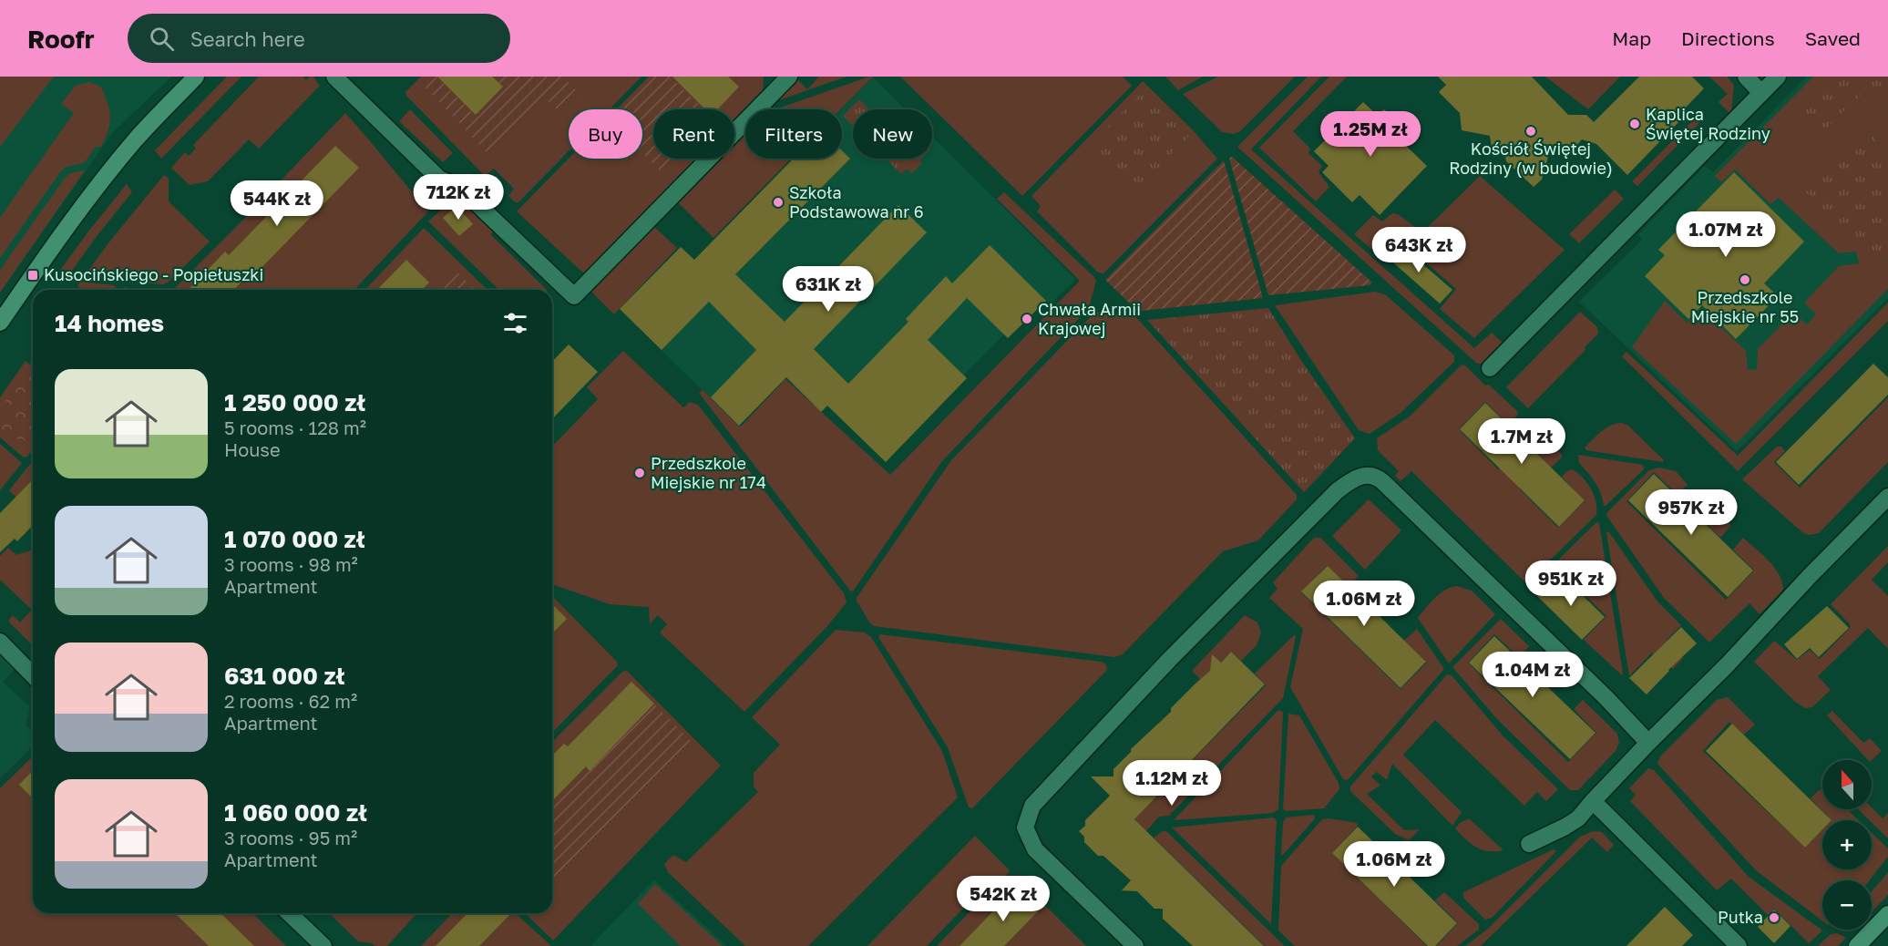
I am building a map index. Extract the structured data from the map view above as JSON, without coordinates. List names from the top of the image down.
{
  "places": {
    "other": [
      "Kaplica Świętej Rodziny",
      "Kościół Świętej Rodziny (w budowie)",
      "Szkoła Podstawowa nr 6",
      "Przedszkole Miejskie nr 55",
      "Chwała Armii Krajowej",
      "Przedszkole Miejskie nr 174",
      "Putka"
    ],
    "transit": ["Kusocińskiego - Popiełuszki"]
  },
  "north": "top",
  "page": {
    "header": "Roofr",
    "search": "Search here",
    "nav": ["Map", "Directions", "Saved"],
    "chip": [
      "Buy",
      "Rent",
      "Filters",
      "New"
    ],
    "price": [
      "1.25M zł",
      "712K zł",
      "544K zł",
      "1.07M zł",
      "643K zł",
      "631K zł",
      "1.7M zł",
      "957K zł",
      "951K zł",
      "1.06M zł",
      "1.04M zł",
      "1.12M zł",
      "1.06M zł",
      "542K zł"
    ],
    "heading": "14 homes",
    "list": [
      {
        "name": "1 250 000 zł",
        "note": "5 rooms · 128 m² · House"
      },
      {
        "name": "1 070 000 zł",
        "note": "3 rooms · 98 m² · Apartment"
      },
      {
        "name": "631 000 zł",
        "note": "2 rooms · 62 m² · Apartment"
      },
      {
        "name": "1 060 000 zł",
        "note": "3 rooms · 95 m² · Apartment"
      }
    ],
    "map_buttons": ["+", "−"]
  }
}
